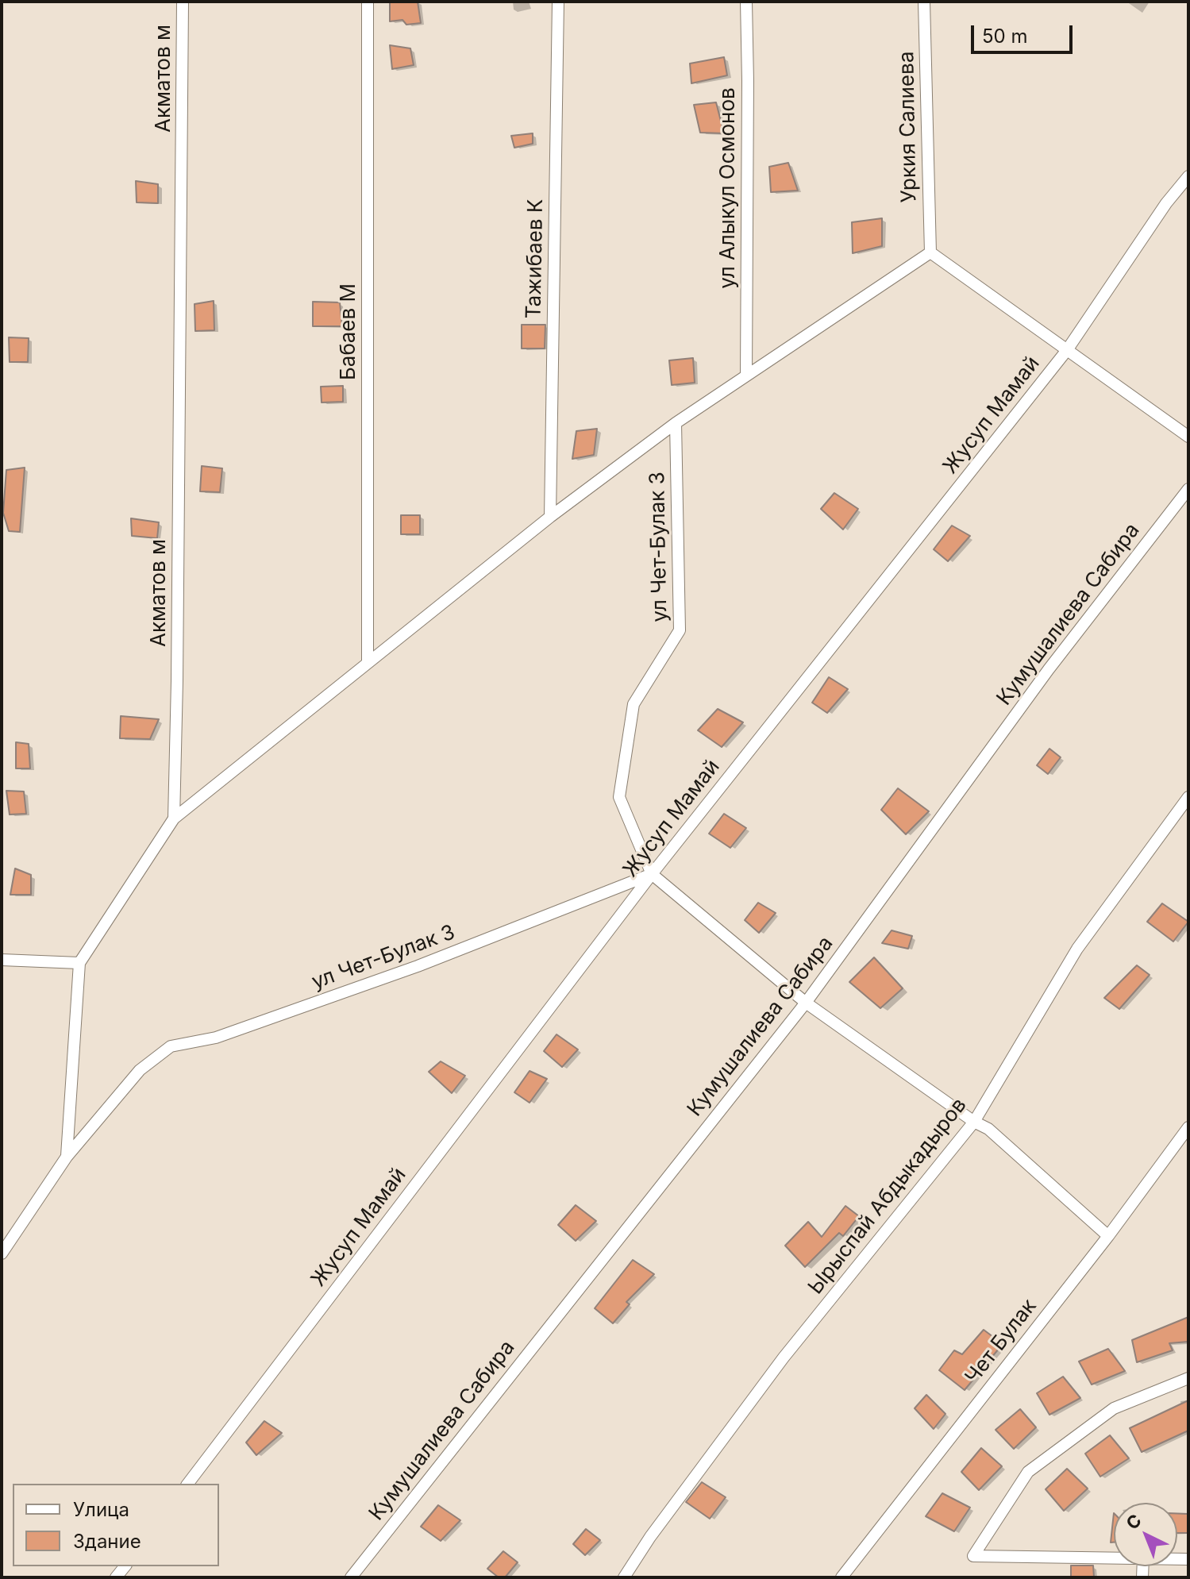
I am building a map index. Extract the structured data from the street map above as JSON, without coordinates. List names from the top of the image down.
{
  "streets": {
    "street": [
      "Акматов м",
      "Уркия Салиева",
      "ул Алыкул Осмонов",
      "Тажибаев К",
      "Бабаев М",
      "Жусуп Мамай",
      "ул Чет-Булак 3",
      "Кумушалиева Сабира",
      "Ырыспай Абдыкадыров",
      "Чет Булак"
    ]
  },
  "crossings": [
    ["Жусуп Мамай", "ул Чет-Булак 3"]
  ],
  "legend": ["Улица", "Здание"],
  "scale_bar": "50 m",
  "north": "top left"
}
